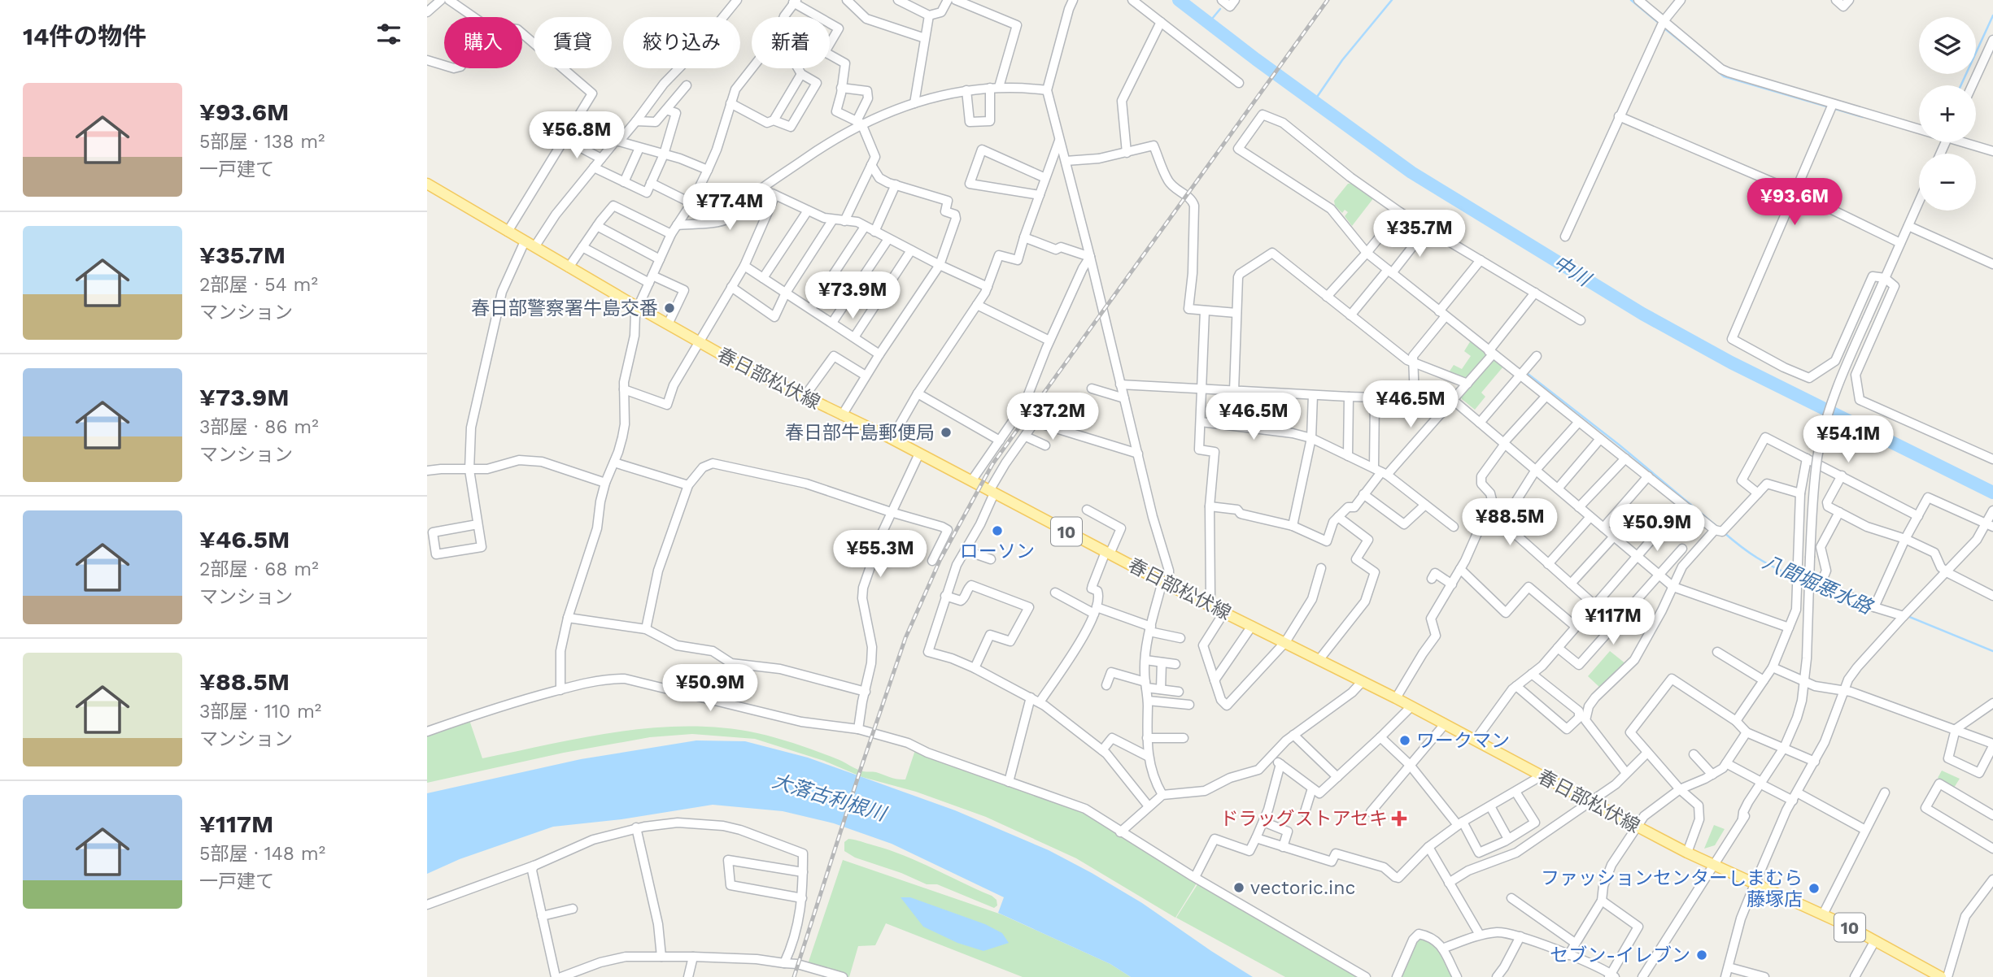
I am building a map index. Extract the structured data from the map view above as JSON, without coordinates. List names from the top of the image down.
{
  "streets": {
    "main road": ["春日部松伏線", "10"]
  },
  "water": ["中川", "八間堀悪水路", "大落古利根川"],
  "places": {
    "other": [
      "春日部警察署牛島交番",
      "春日部牛島郵便局",
      "ローソン",
      "ワークマン",
      "vectoric.inc",
      "ファッションセンターしまむら 藤塚店",
      "セブン-イレブン"
    ],
    "health": ["ドラッグストアセキ"]
  },
  "page": {
    "heading": "14件の物件",
    "map_buttons": ["+", "−"],
    "chip": [
      "購入",
      "賃貸",
      "絞り込み",
      "新着"
    ],
    "list": [
      {
        "name": "¥93.6M",
        "note": "5部屋 · 138 m² · 一戸建て"
      },
      {
        "name": "¥35.7M",
        "note": "2部屋 · 54 m² · マンション"
      },
      {
        "name": "¥73.9M",
        "note": "3部屋 · 86 m² · マンション"
      },
      {
        "name": "¥46.5M",
        "note": "2部屋 · 68 m² · マンション"
      },
      {
        "name": "¥88.5M",
        "note": "3部屋 · 110 m² · マンション"
      },
      {
        "name": "¥117M",
        "note": "5部屋 · 148 m² · 一戸建て"
      }
    ],
    "price": [
      "¥56.8M",
      "¥93.6M",
      "¥77.4M",
      "¥35.7M",
      "¥73.9M",
      "¥46.5M",
      "¥37.2M",
      "¥46.5M",
      "¥54.1M",
      "¥88.5M",
      "¥50.9M",
      "¥55.3M",
      "¥117M",
      "¥50.9M"
    ]
  }
}
